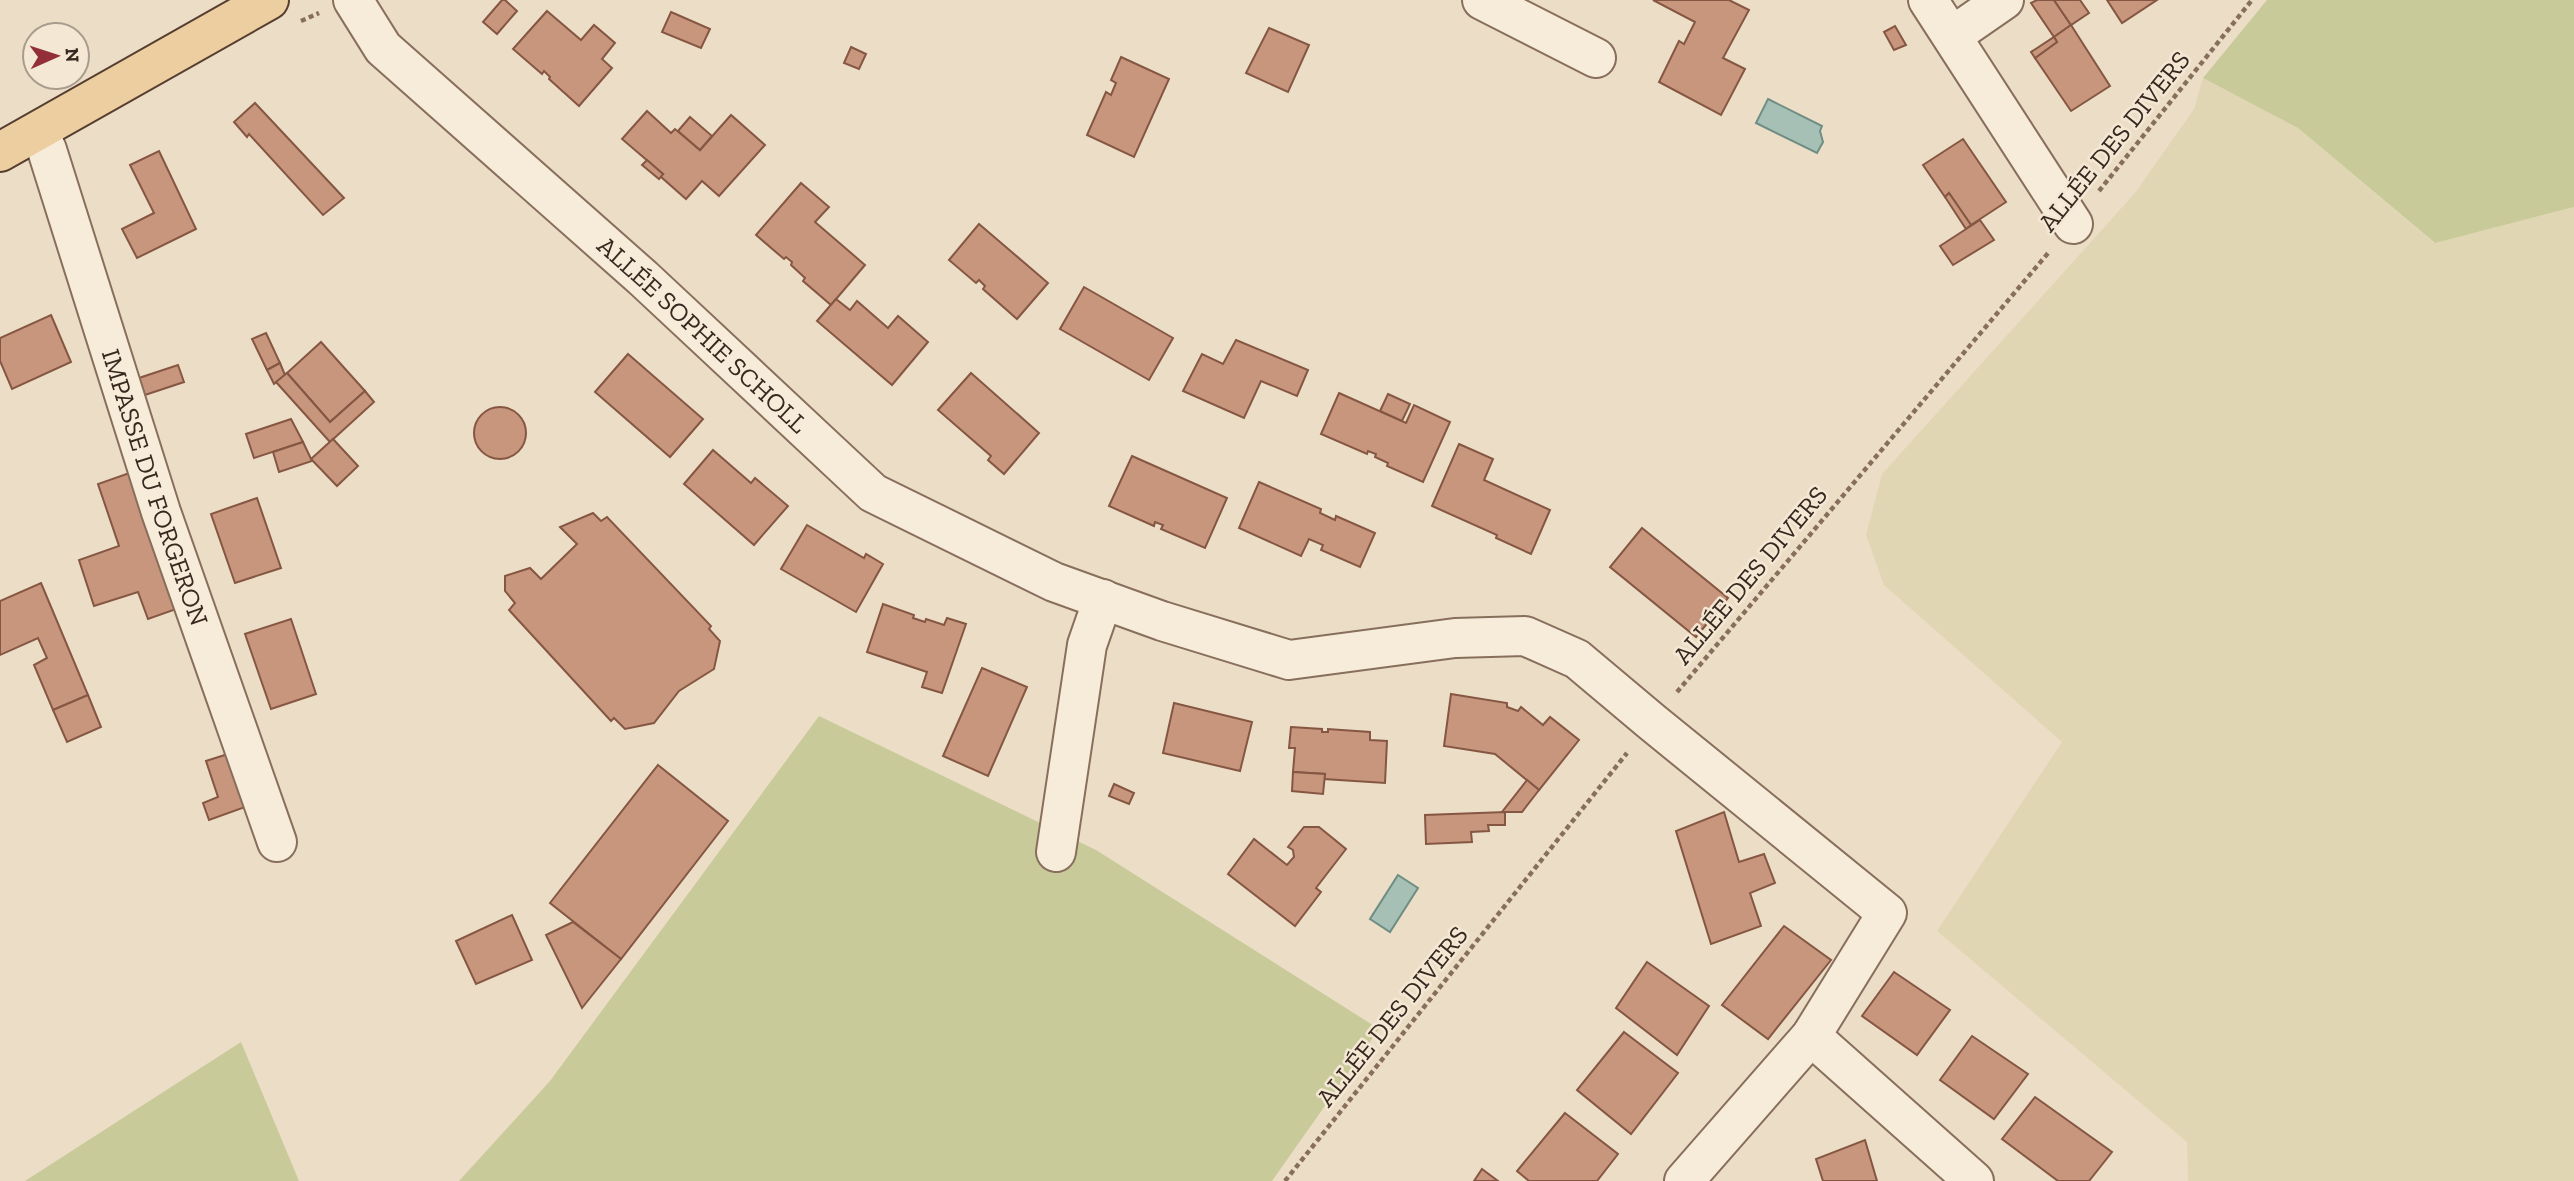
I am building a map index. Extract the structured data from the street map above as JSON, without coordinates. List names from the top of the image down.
{
  "streets": {
    "street": ["ALLÉE SOPHIE SCHOLL", "IMPASSE DU FORGERON"],
    "path": ["ALLÉE DES DIVERS"]
  },
  "crossings": [
    ["ALLÉE DES DIVERS", "ALLÉE SOPHIE SCHOLL"]
  ],
  "north": "right"
}
